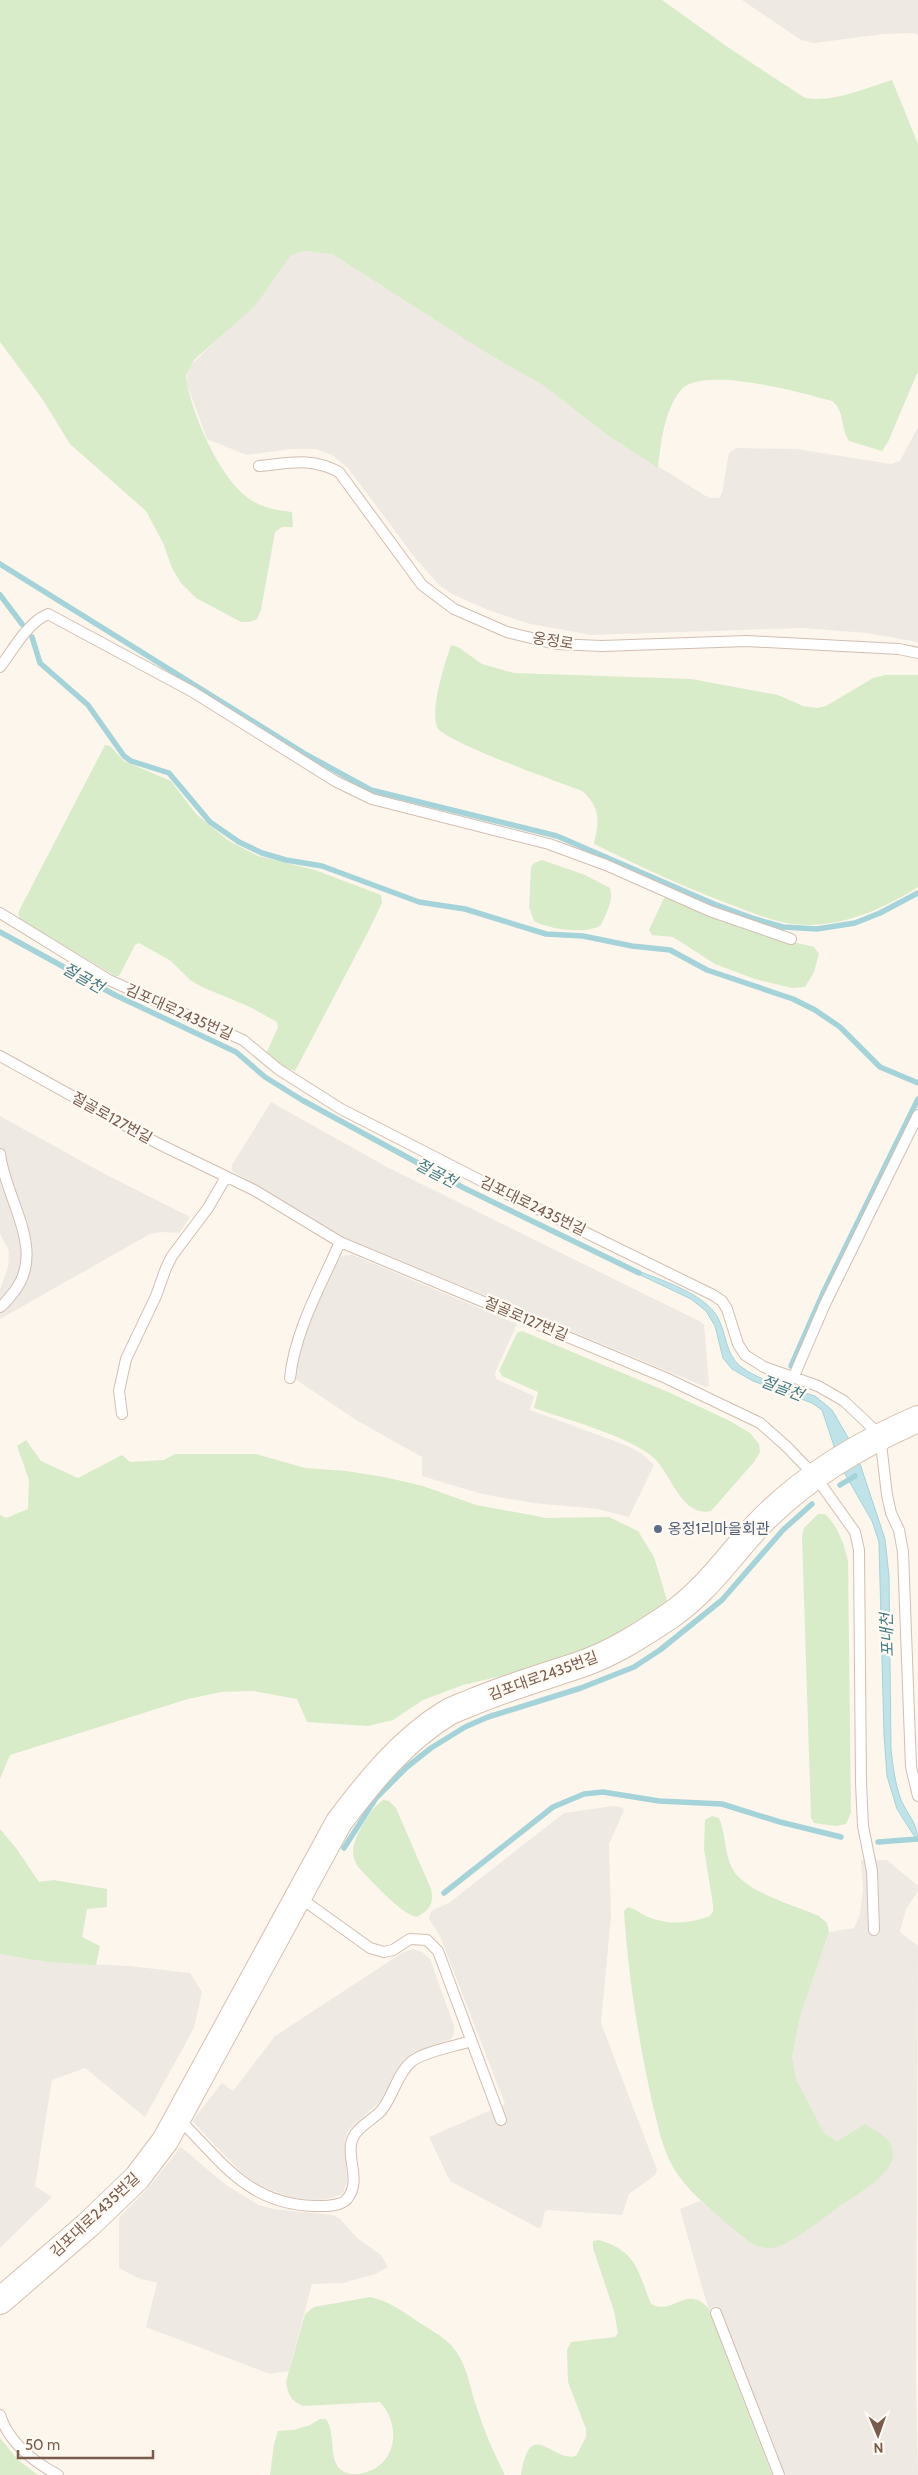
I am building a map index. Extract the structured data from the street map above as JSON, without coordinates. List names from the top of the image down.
{
  "streets": {
    "street": ["김포대로2435번길"],
    "lane": ["옹정로", "절골로127번길"]
  },
  "crossings": [
    ["김포대로2435번길", "절골로127번길"]
  ],
  "water": ["절골천", "포내천"],
  "places": ["옹정1리마을회관"],
  "scale_bar": "50 m",
  "north": "bottom"
}
